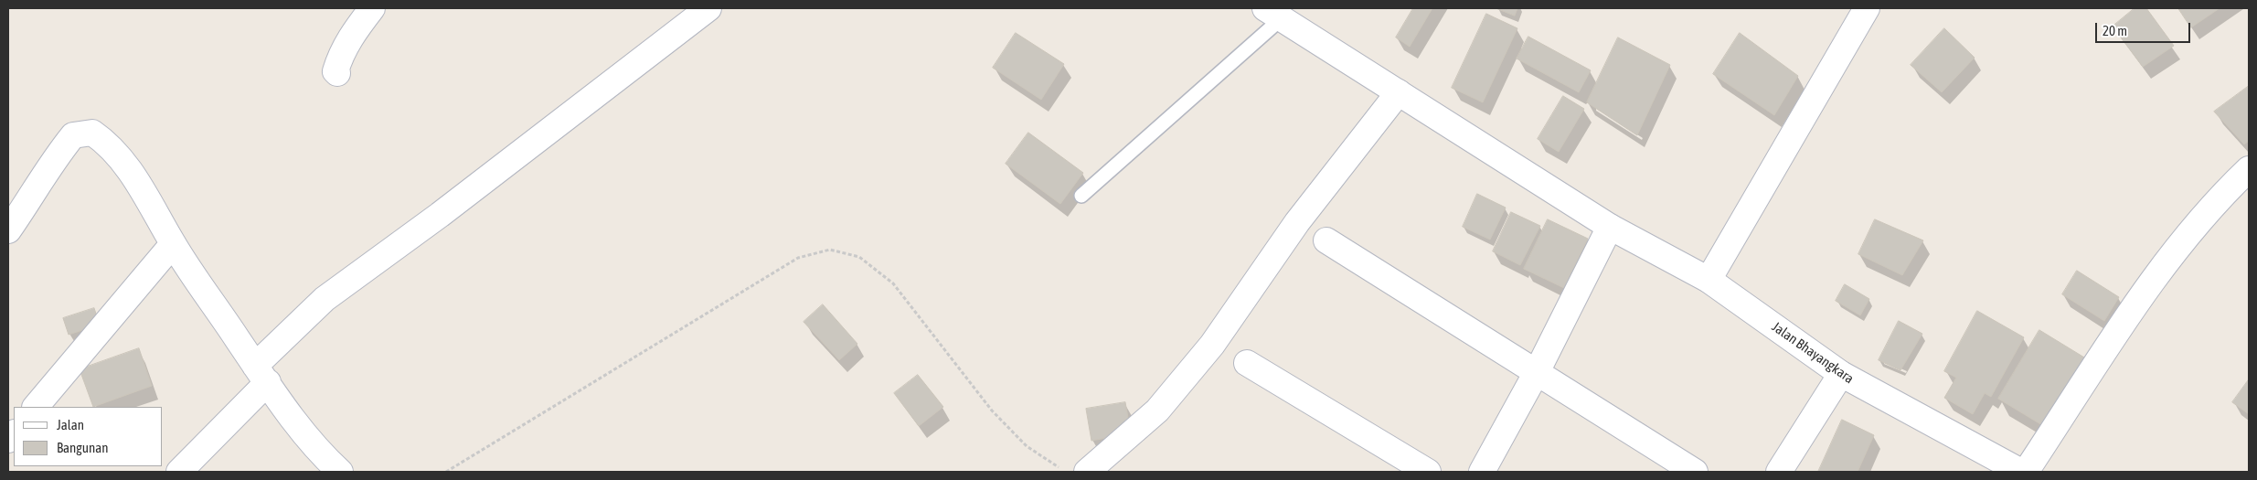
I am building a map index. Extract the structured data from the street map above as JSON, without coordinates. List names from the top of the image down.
{
  "streets": {
    "street": ["Jalan Bhayangkara"]
  },
  "legend": ["Jalan", "Bangunan"],
  "scale_bar": "20 m"
}
